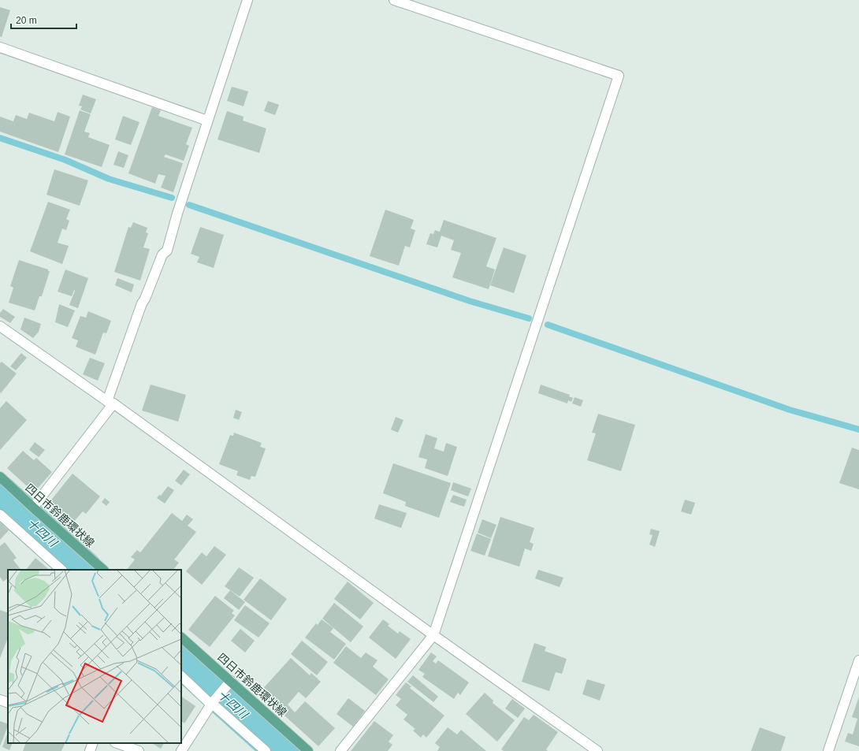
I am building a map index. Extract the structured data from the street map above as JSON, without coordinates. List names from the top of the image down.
{
  "streets": {
    "main road": ["四日市鈴鹿環状線"]
  },
  "water": ["十四川"],
  "scale_bar": "20 m"
}
